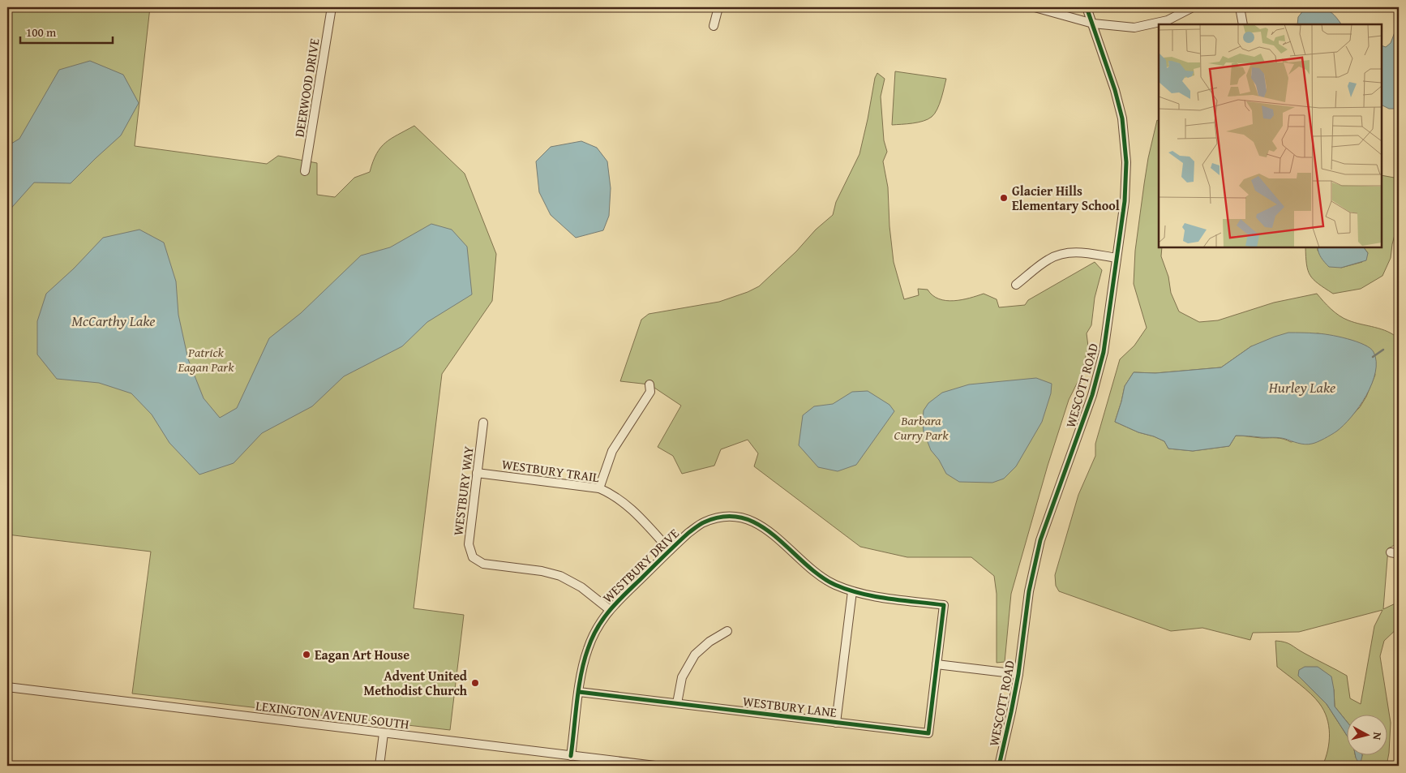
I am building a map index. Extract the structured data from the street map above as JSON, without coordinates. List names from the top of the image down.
{
  "streets": {
    "street": [
      "DEERWOOD DRIVE",
      "WESCOTT ROAD",
      "WESTBURY TRAIL",
      "WESTBURY WAY",
      "WESTBURY DRIVE",
      "WESTBURY LANE",
      "LEXINGTON AVENUE SOUTH"
    ]
  },
  "crossings": [
    ["WESTBURY TRAIL", "WESTBURY WAY"],
    ["WESTBURY TRAIL", "WESTBURY DRIVE"],
    ["WESTBURY WAY", "WESTBURY DRIVE"],
    ["WESTBURY DRIVE", "WESTBURY LANE"],
    ["WESTBURY DRIVE", "LEXINGTON AVENUE SOUTH"]
  ],
  "water": ["McCarthy Lake", "Hurley Lake"],
  "parks": ["Patrick Eagan Park", "Barbara Curry Park"],
  "places": ["Glacier Hills Elementary School", "Eagan Art House", "Advent United Methodist Church"],
  "scale_bar": "100 m",
  "north": "right"
}
